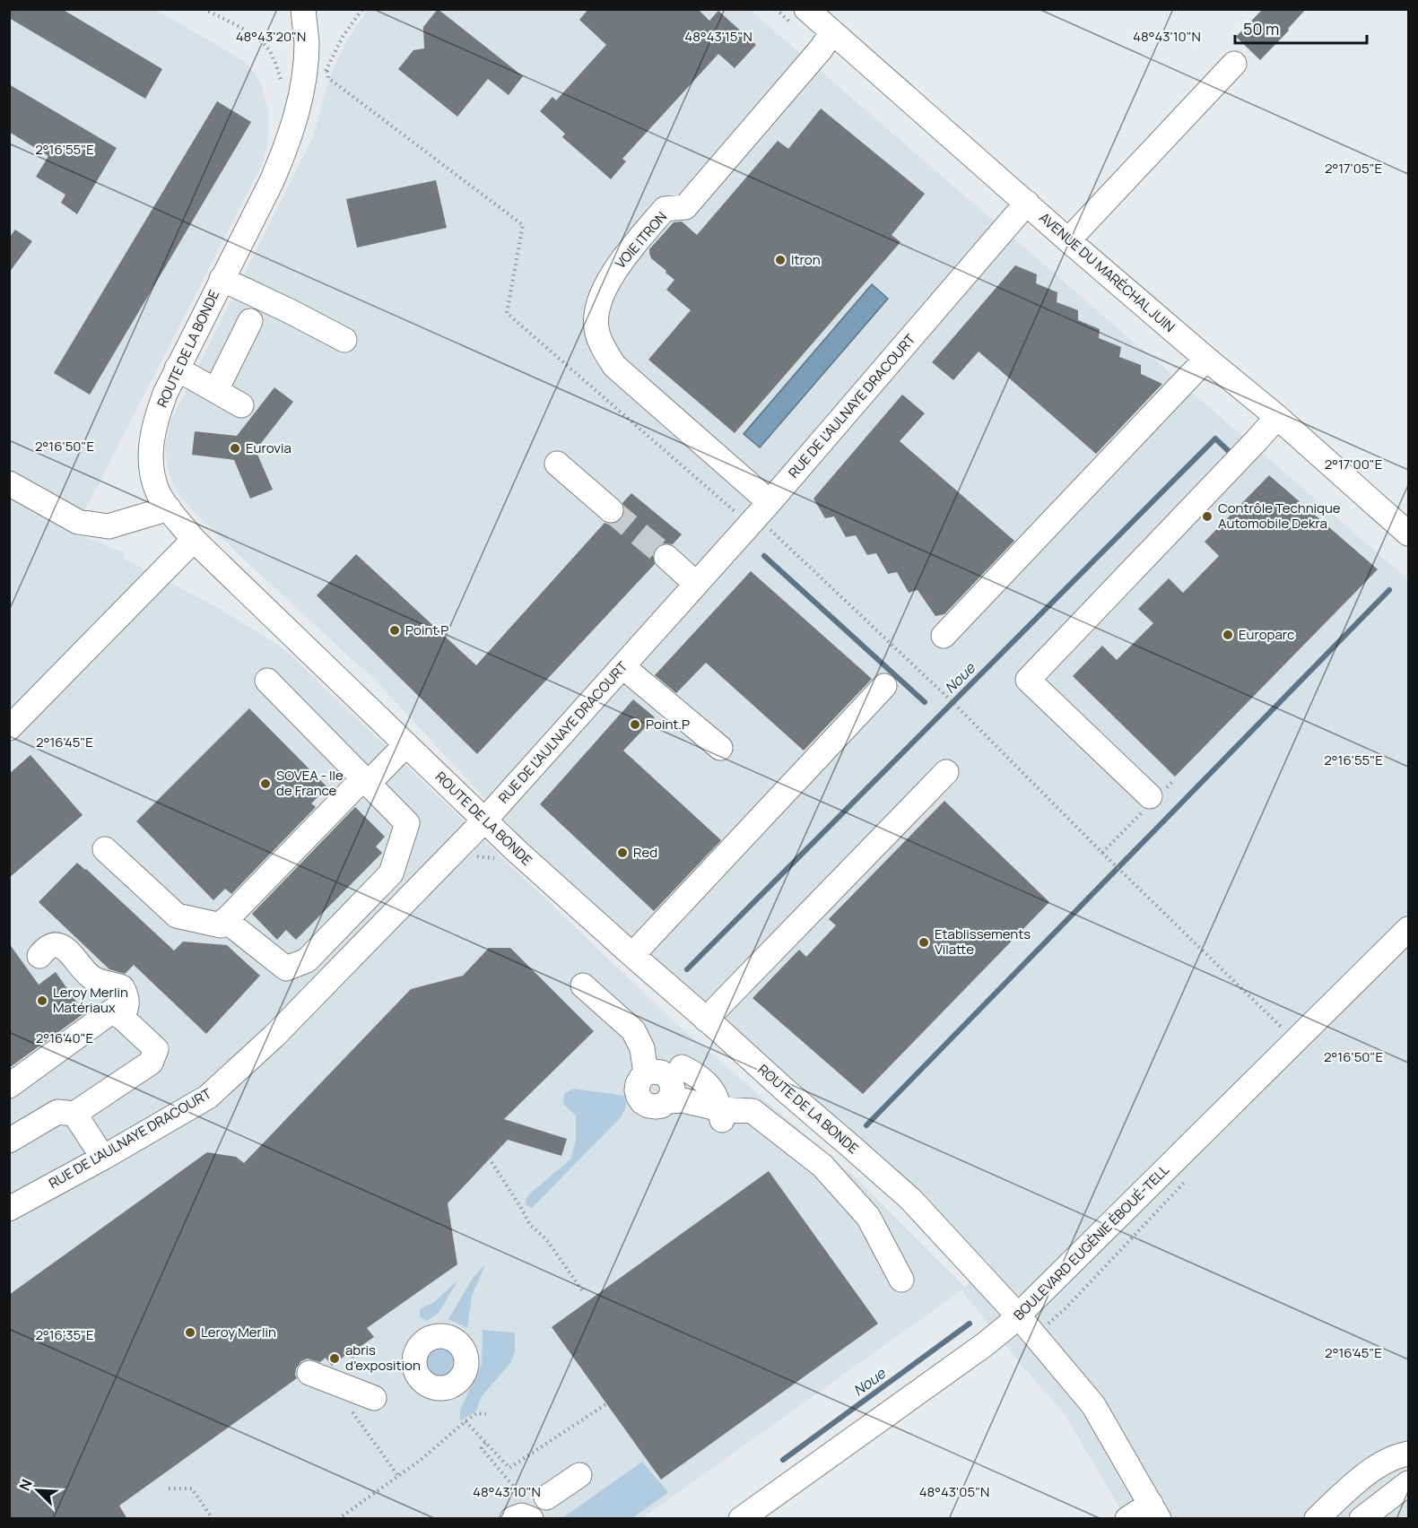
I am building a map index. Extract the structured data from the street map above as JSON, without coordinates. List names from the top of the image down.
{
  "streets": {
    "street": [
      "VOIE ITRON",
      "AVENUE DU MARÉCHAL JUIN",
      "ROUTE DE LA BONDE",
      "RUE DE L'AULNAYE DRACOURT",
      "BOULEVARD EUGÉNIE ÉBOUÉ-TELL"
    ]
  },
  "crossings": [
    ["VOIE ITRON", "AVENUE DU MARÉCHAL JUIN"],
    ["VOIE ITRON", "RUE DE L'AULNAYE DRACOURT"],
    ["AVENUE DU MARÉCHAL JUIN", "RUE DE L'AULNAYE DRACOURT"],
    ["ROUTE DE LA BONDE", "RUE DE L'AULNAYE DRACOURT"],
    ["ROUTE DE LA BONDE", "BOULEVARD EUGÉNIE ÉBOUÉ-TELL"]
  ],
  "water": ["Noue"],
  "places": [
    "Itron",
    "Eurovia",
    "Contrôle Technique Automobile Dekra",
    "Point P",
    "Europarc",
    "Point.P",
    "SOVEA - Ile de France",
    "Red",
    "Etablissements Vilatte",
    "Leroy Merlin Matériaux",
    "Leroy Merlin",
    "abris d’exposition"
  ],
  "scale_bar": "50 m",
  "north": "top left",
  "coordinates": [
    "48°43'20\"N",
    "48°43'15\"N",
    "48°43'10\"N",
    "2°16'55\"E",
    "2°17'05\"E",
    "2°16'50\"E",
    "2°17'00\"E",
    "2°16'45\"E",
    "2°16'40\"E",
    "2°16'35\"E",
    "48°43'05\"N"
  ]
}
